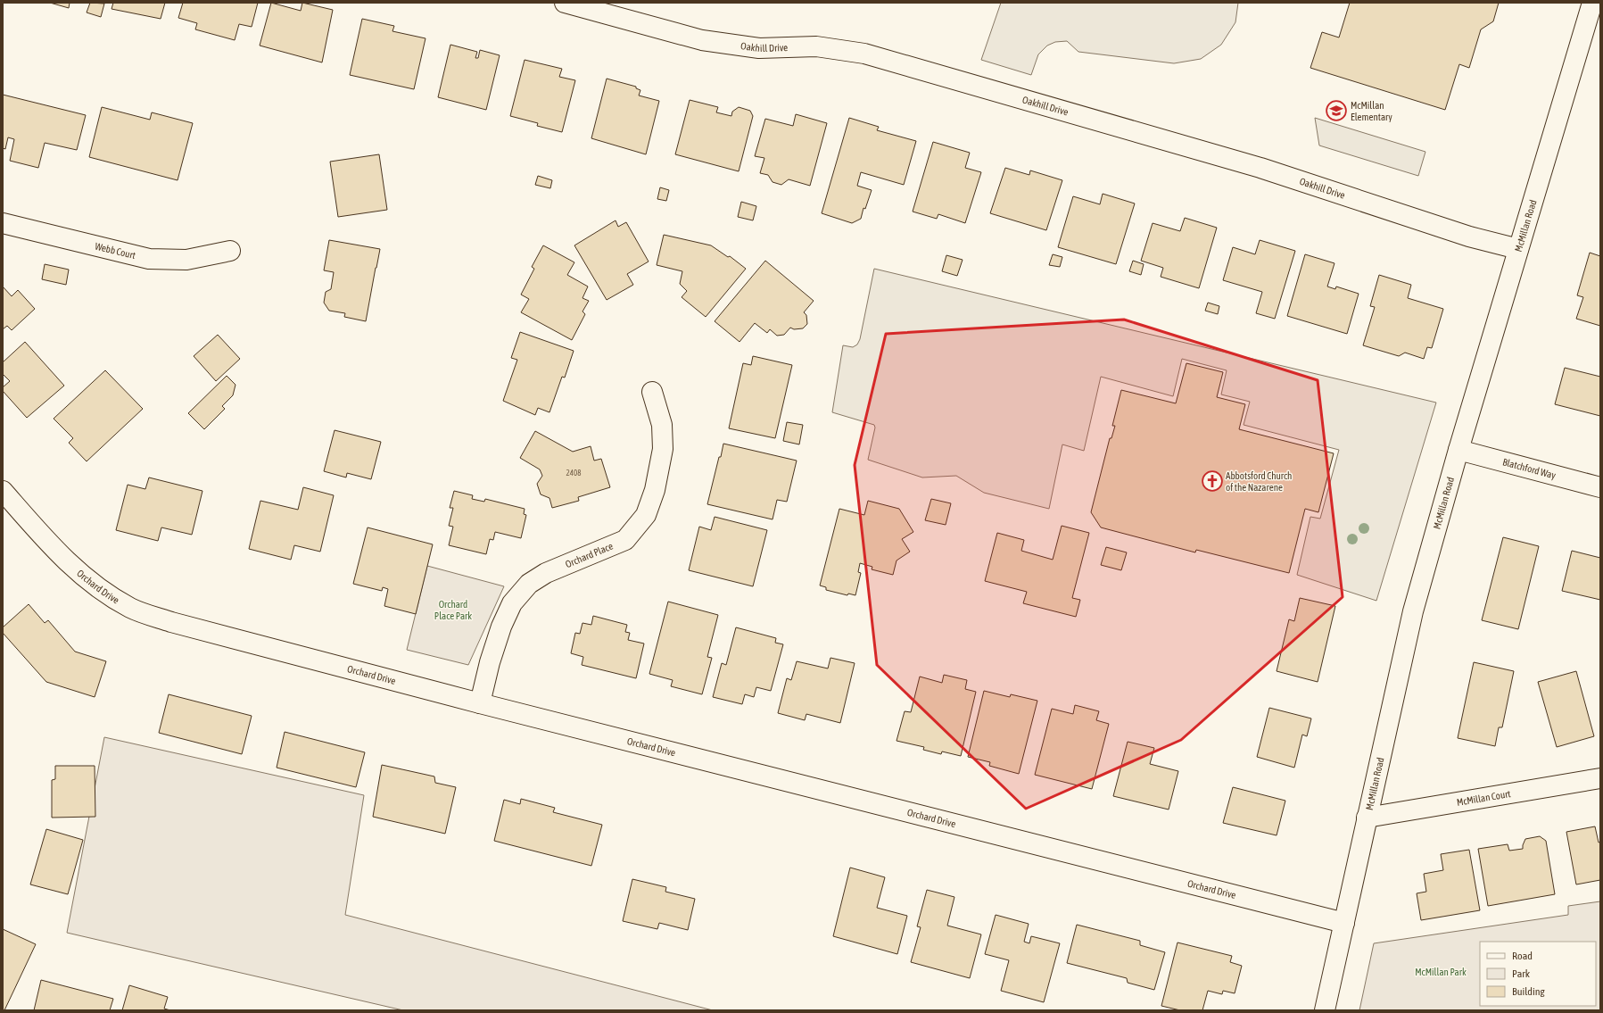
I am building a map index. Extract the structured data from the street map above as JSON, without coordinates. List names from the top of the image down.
{
  "streets": {
    "street": [
      "Oakhill Drive",
      "McMillan Road",
      "Webb Court",
      "Blatchford Way",
      "Orchard Place",
      "Orchard Drive",
      "McMillan Court"
    ]
  },
  "crossings": [
    ["Oakhill Drive", "McMillan Road"],
    ["McMillan Road", "Blatchford Way"],
    ["McMillan Road", "Orchard Drive"],
    ["McMillan Road", "McMillan Court"],
    ["Orchard Place", "Orchard Drive"]
  ],
  "parks": ["Orchard Place Park", "McMillan Park"],
  "places": {
    "school or university": ["McMillan Elementary"],
    "church": ["Abbotsford Church of the Nazarene"]
  },
  "house_numbers": ["2408"],
  "legend": ["Road", "Park", "Building"]
}
